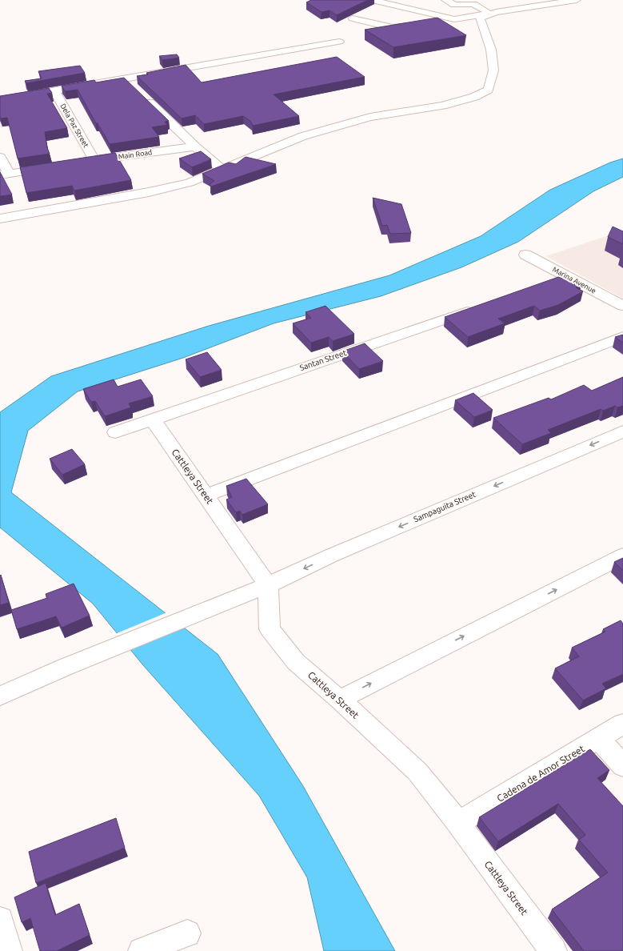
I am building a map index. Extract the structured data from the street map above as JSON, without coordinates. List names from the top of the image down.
{
  "streets": {
    "street": [
      "Dela Paz Street",
      "Main Road",
      "Marina Avenue",
      "Santan Street",
      "Cattleya Street",
      "Sampaguita Street",
      "Cadena de Amor Street"
    ]
  },
  "crossings": [
    ["Dela Paz Street", "Main Road"],
    ["Santan Street", "Cattleya Street"],
    ["Cattleya Street", "Sampaguita Street"],
    ["Cattleya Street", "Cadena de Amor Street"]
  ]
}
